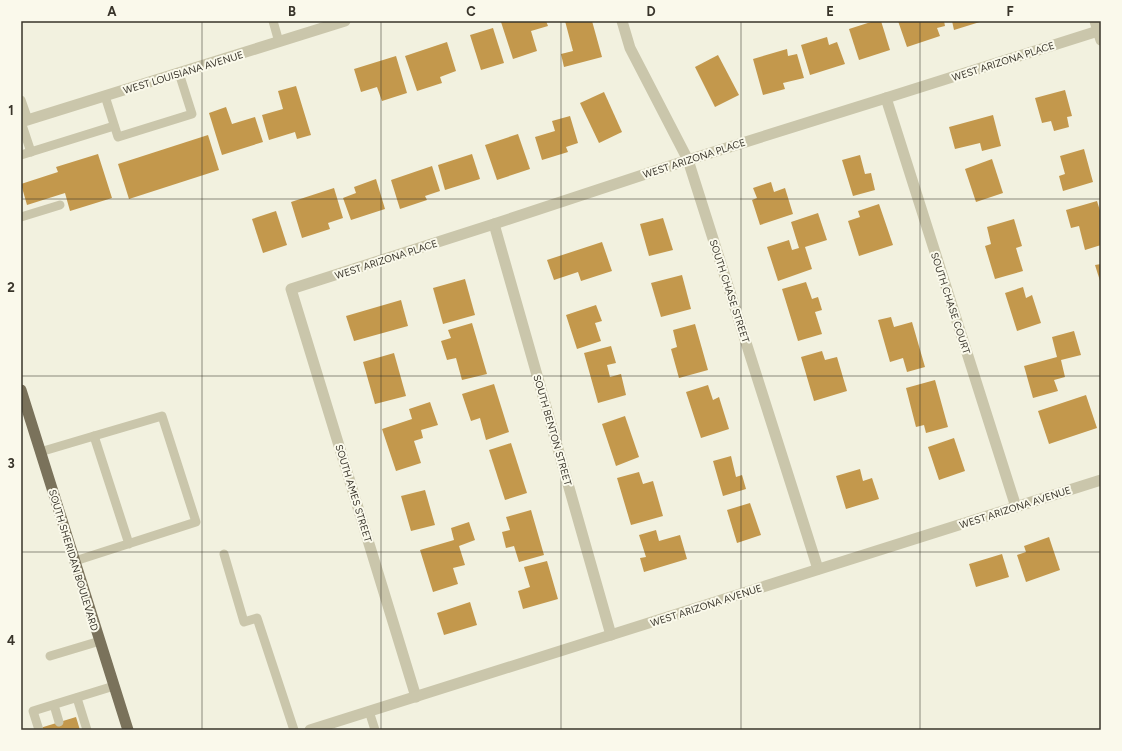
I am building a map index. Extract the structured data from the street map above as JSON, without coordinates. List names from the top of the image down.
{
  "streets": {
    "main road": ["SOUTH SHERIDAN BOULEVARD"],
    "street": [
      "WEST ARIZONA PLACE",
      "WEST LOUISIANA AVENUE",
      "SOUTH CHASE STREET",
      "SOUTH CHASE COURT",
      "SOUTH BENTON STREET",
      "SOUTH AMES STREET",
      "WEST ARIZONA AVENUE"
    ]
  },
  "crossings": [
    ["WEST ARIZONA PLACE", "SOUTH CHASE STREET"],
    ["WEST ARIZONA PLACE", "SOUTH CHASE COURT"],
    ["WEST ARIZONA PLACE", "SOUTH BENTON STREET"],
    ["WEST ARIZONA PLACE", "SOUTH AMES STREET"],
    ["SOUTH CHASE STREET", "WEST ARIZONA AVENUE"],
    ["SOUTH CHASE COURT", "WEST ARIZONA AVENUE"],
    ["SOUTH BENTON STREET", "WEST ARIZONA AVENUE"],
    ["SOUTH AMES STREET", "WEST ARIZONA AVENUE"]
  ],
  "grid": {
    "columns": [
      "A",
      "B",
      "C",
      "D",
      "E",
      "F"
    ],
    "rows": [
      "1",
      "2",
      "3",
      "4"
    ]
  }
}
